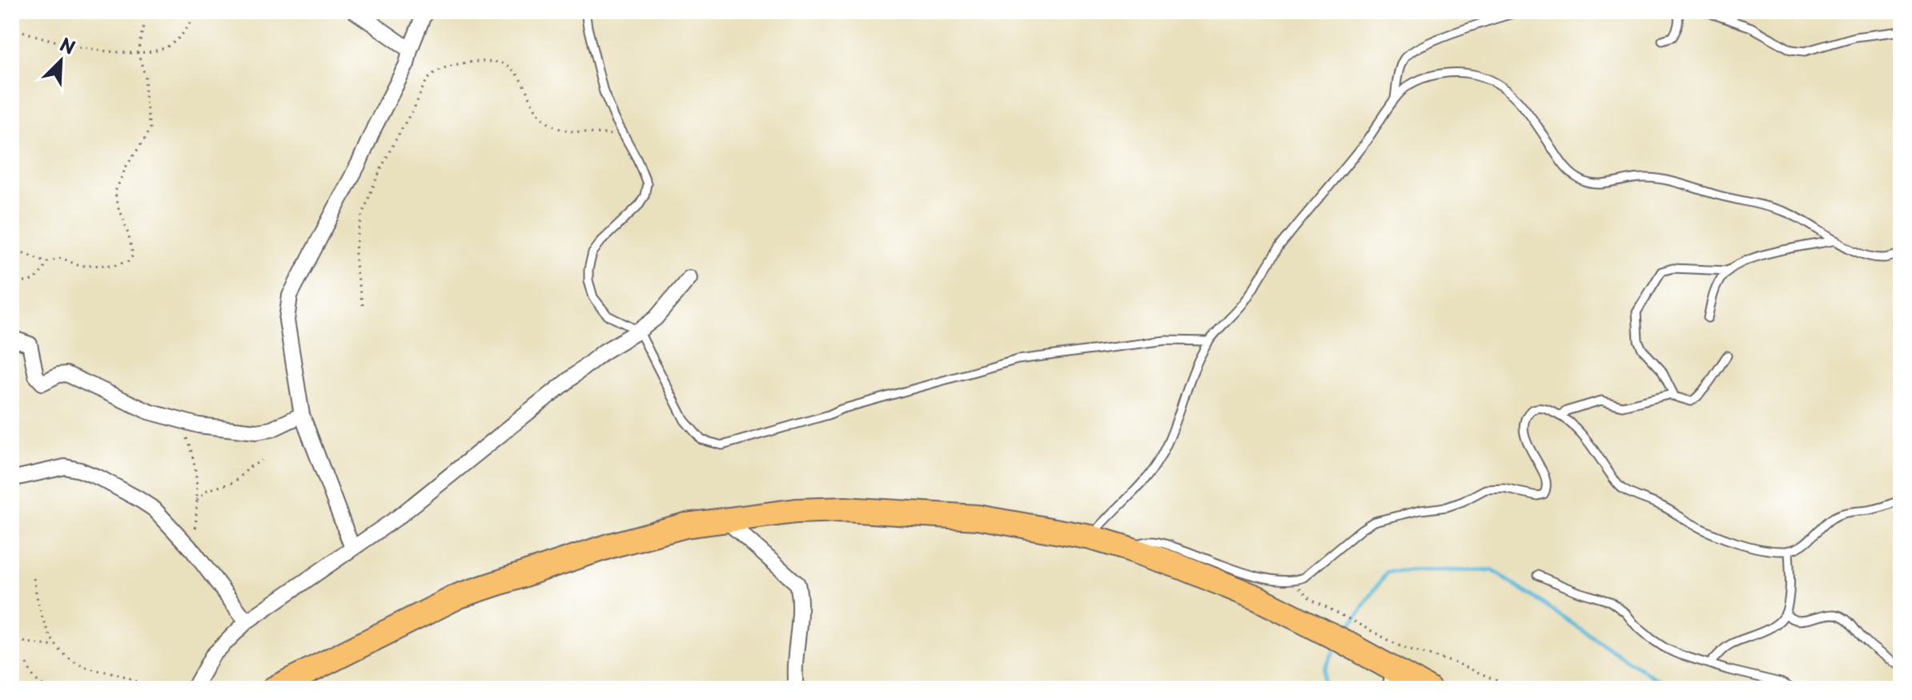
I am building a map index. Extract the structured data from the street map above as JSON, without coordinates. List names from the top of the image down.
{
  "north": "top right"
}
